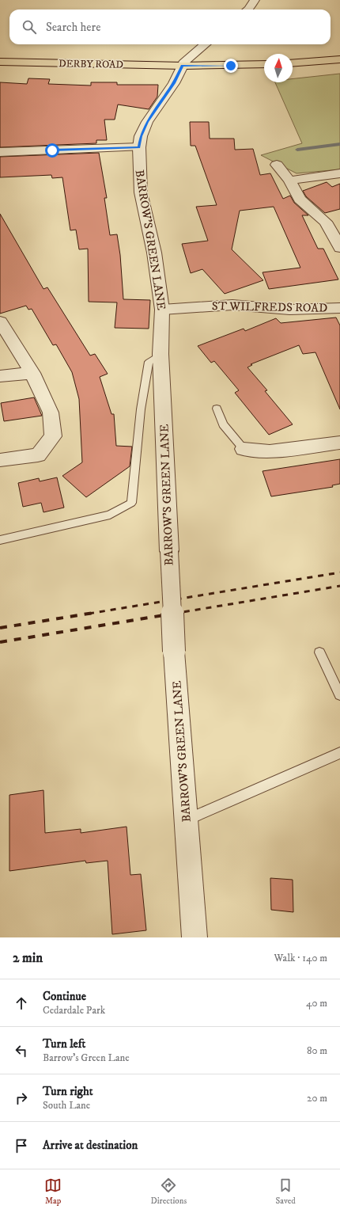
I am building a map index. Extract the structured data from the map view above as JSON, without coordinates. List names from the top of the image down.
{
  "streets": {
    "main road": ["DERBY ROAD"],
    "street": ["BARROW'S GREEN LANE", "ST WILFREDS ROAD"]
  },
  "crossings": [
    ["DERBY ROAD", "BARROW'S GREEN LANE"],
    ["BARROW'S GREEN LANE", "ST WILFREDS ROAD"]
  ],
  "north": "top",
  "page": {
    "search": "Search here",
    "heading": ["2 min", "Walk · 140 m"],
    "list": [
      ["Continue", "Cedardale Park", "40 m"],
      ["Turn left", "Barrow's Green Lane", "80 m"],
      ["Turn right", "South Lane", "20 m"],
      "Arrive at destination"
    ],
    "nav": ["Map", "Directions", "Saved"]
  }
}
